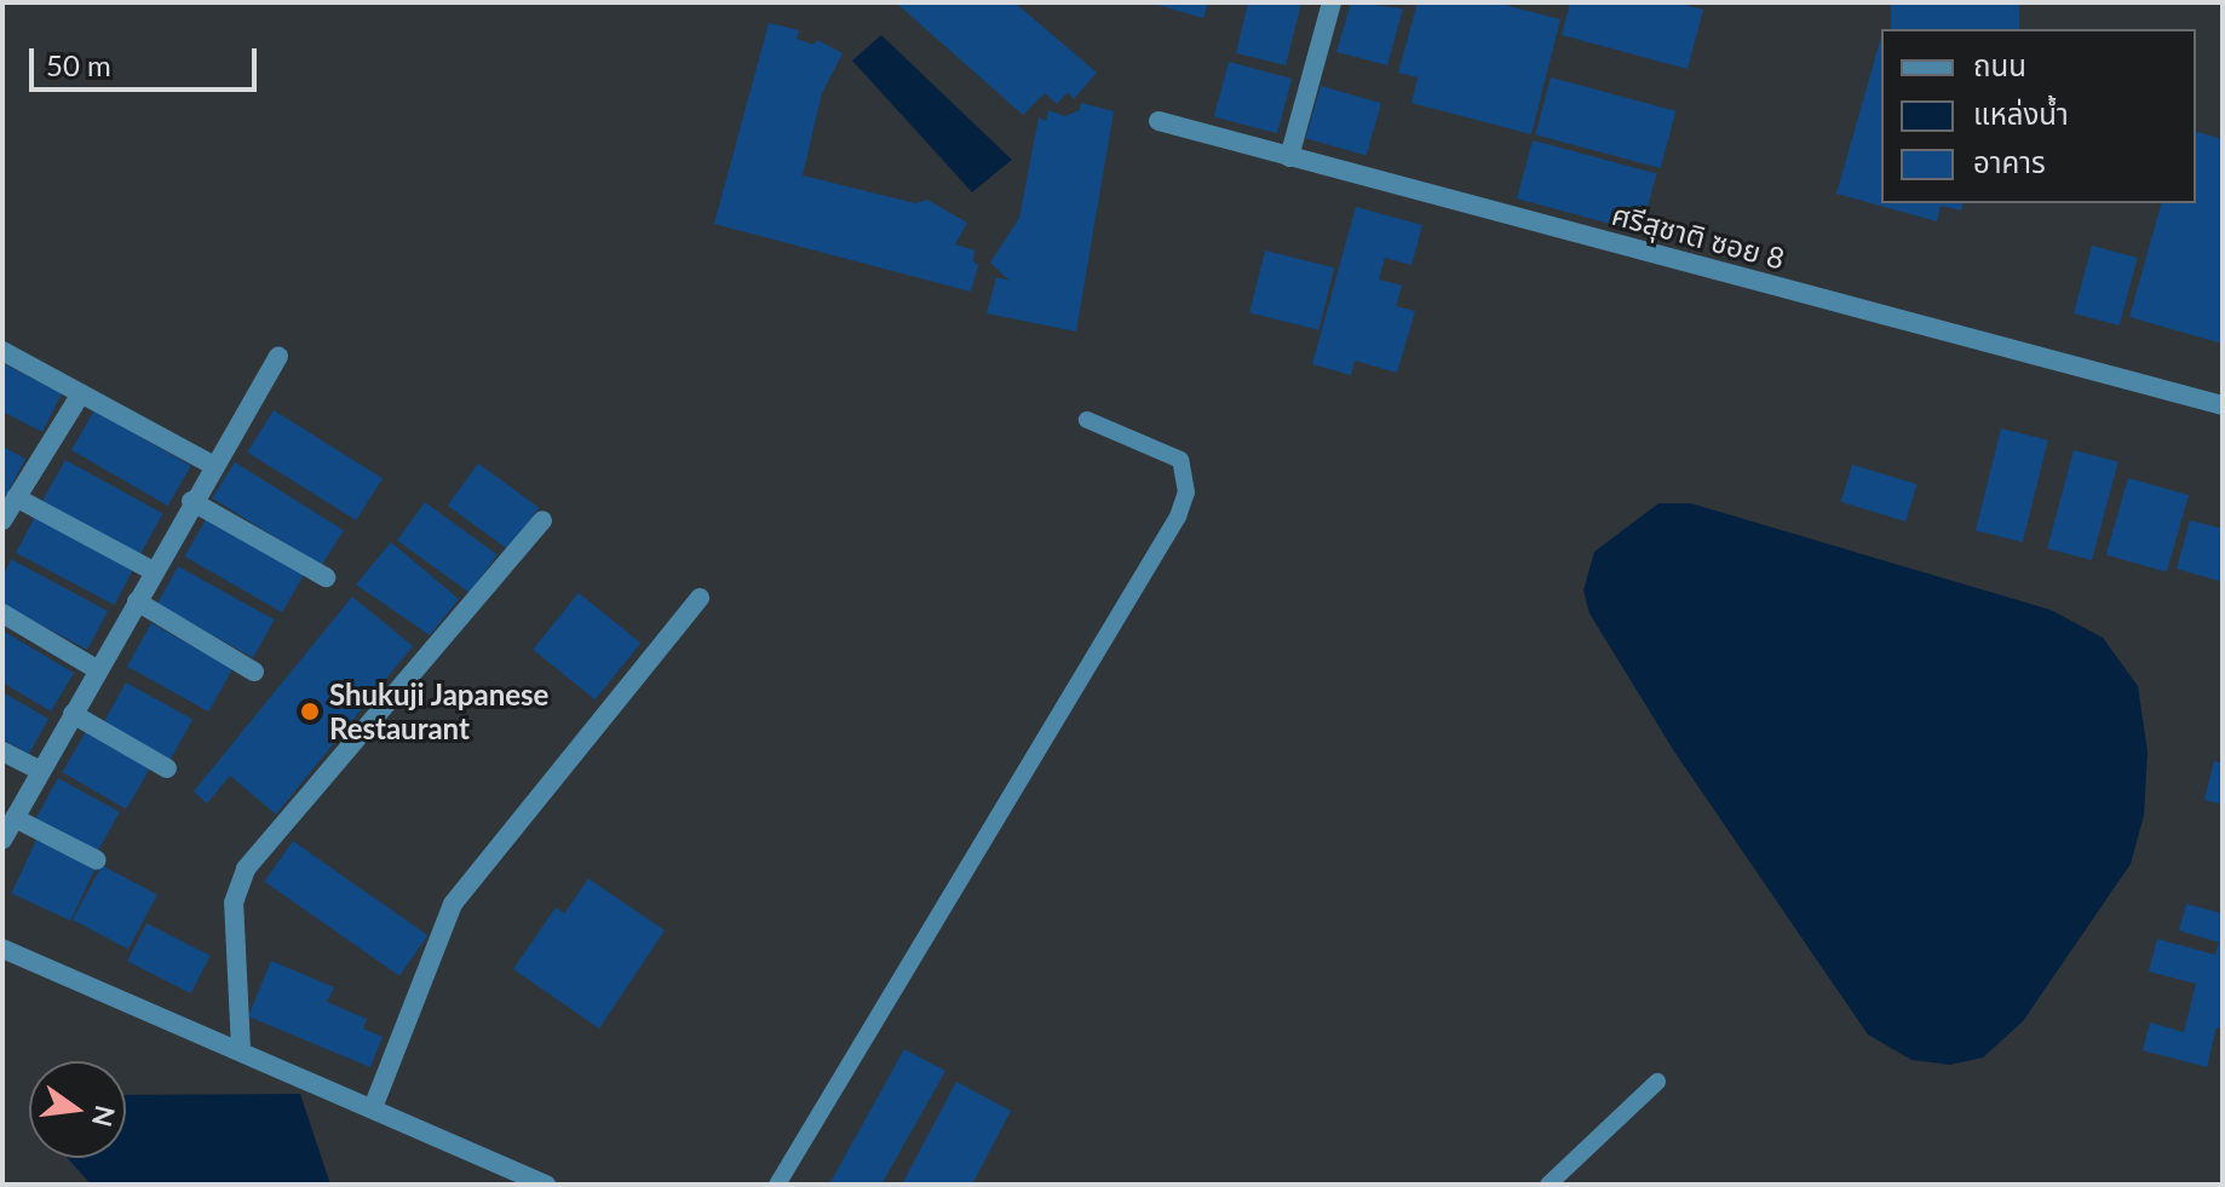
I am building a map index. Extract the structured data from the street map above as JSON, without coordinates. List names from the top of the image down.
{
  "streets": {
    "street": ["ศรีสุชาติ ซอย 8"]
  },
  "places": ["Shukuji Japanese Restaurant"],
  "legend": ["ถนน", "แหล่งน้ำ", "อาคาร"],
  "scale_bar": "50 m",
  "north": "right"
}
